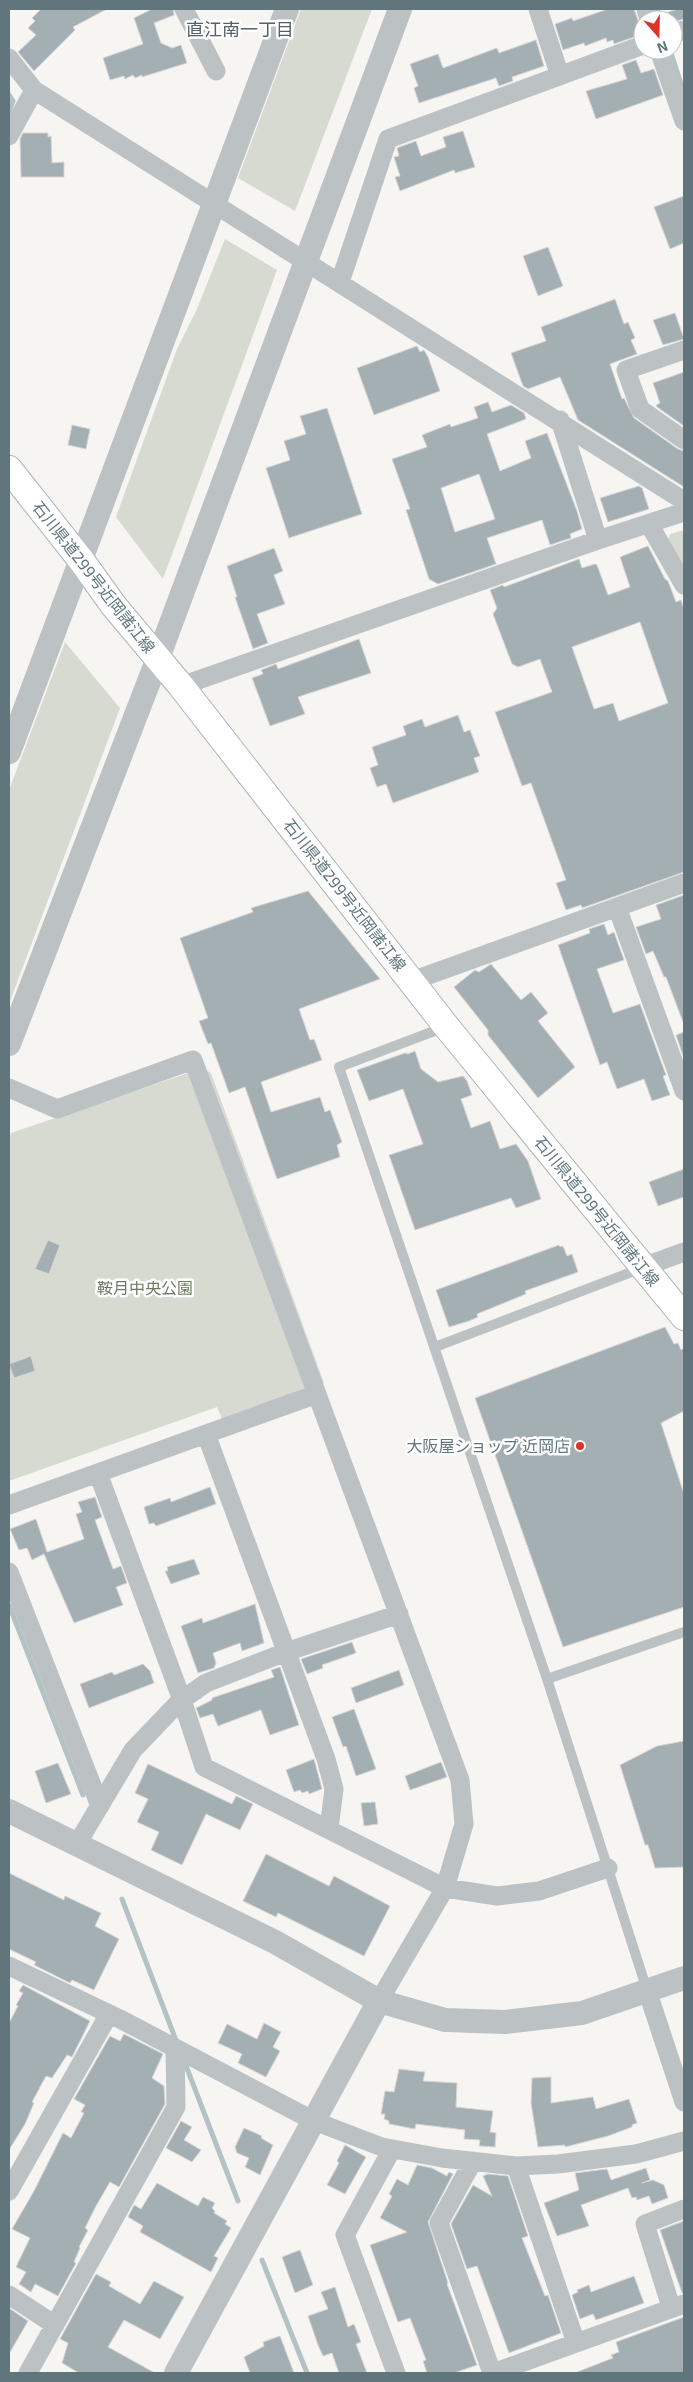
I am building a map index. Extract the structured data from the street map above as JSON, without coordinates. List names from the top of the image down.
{
  "streets": {
    "main road": ["石川県道299号近岡諸江線"]
  },
  "districts": ["直江南一丁目"],
  "parks": ["鞍月中央公園"],
  "places": ["大阪屋ショップ 近岡店"],
  "north": "bottom"
}
